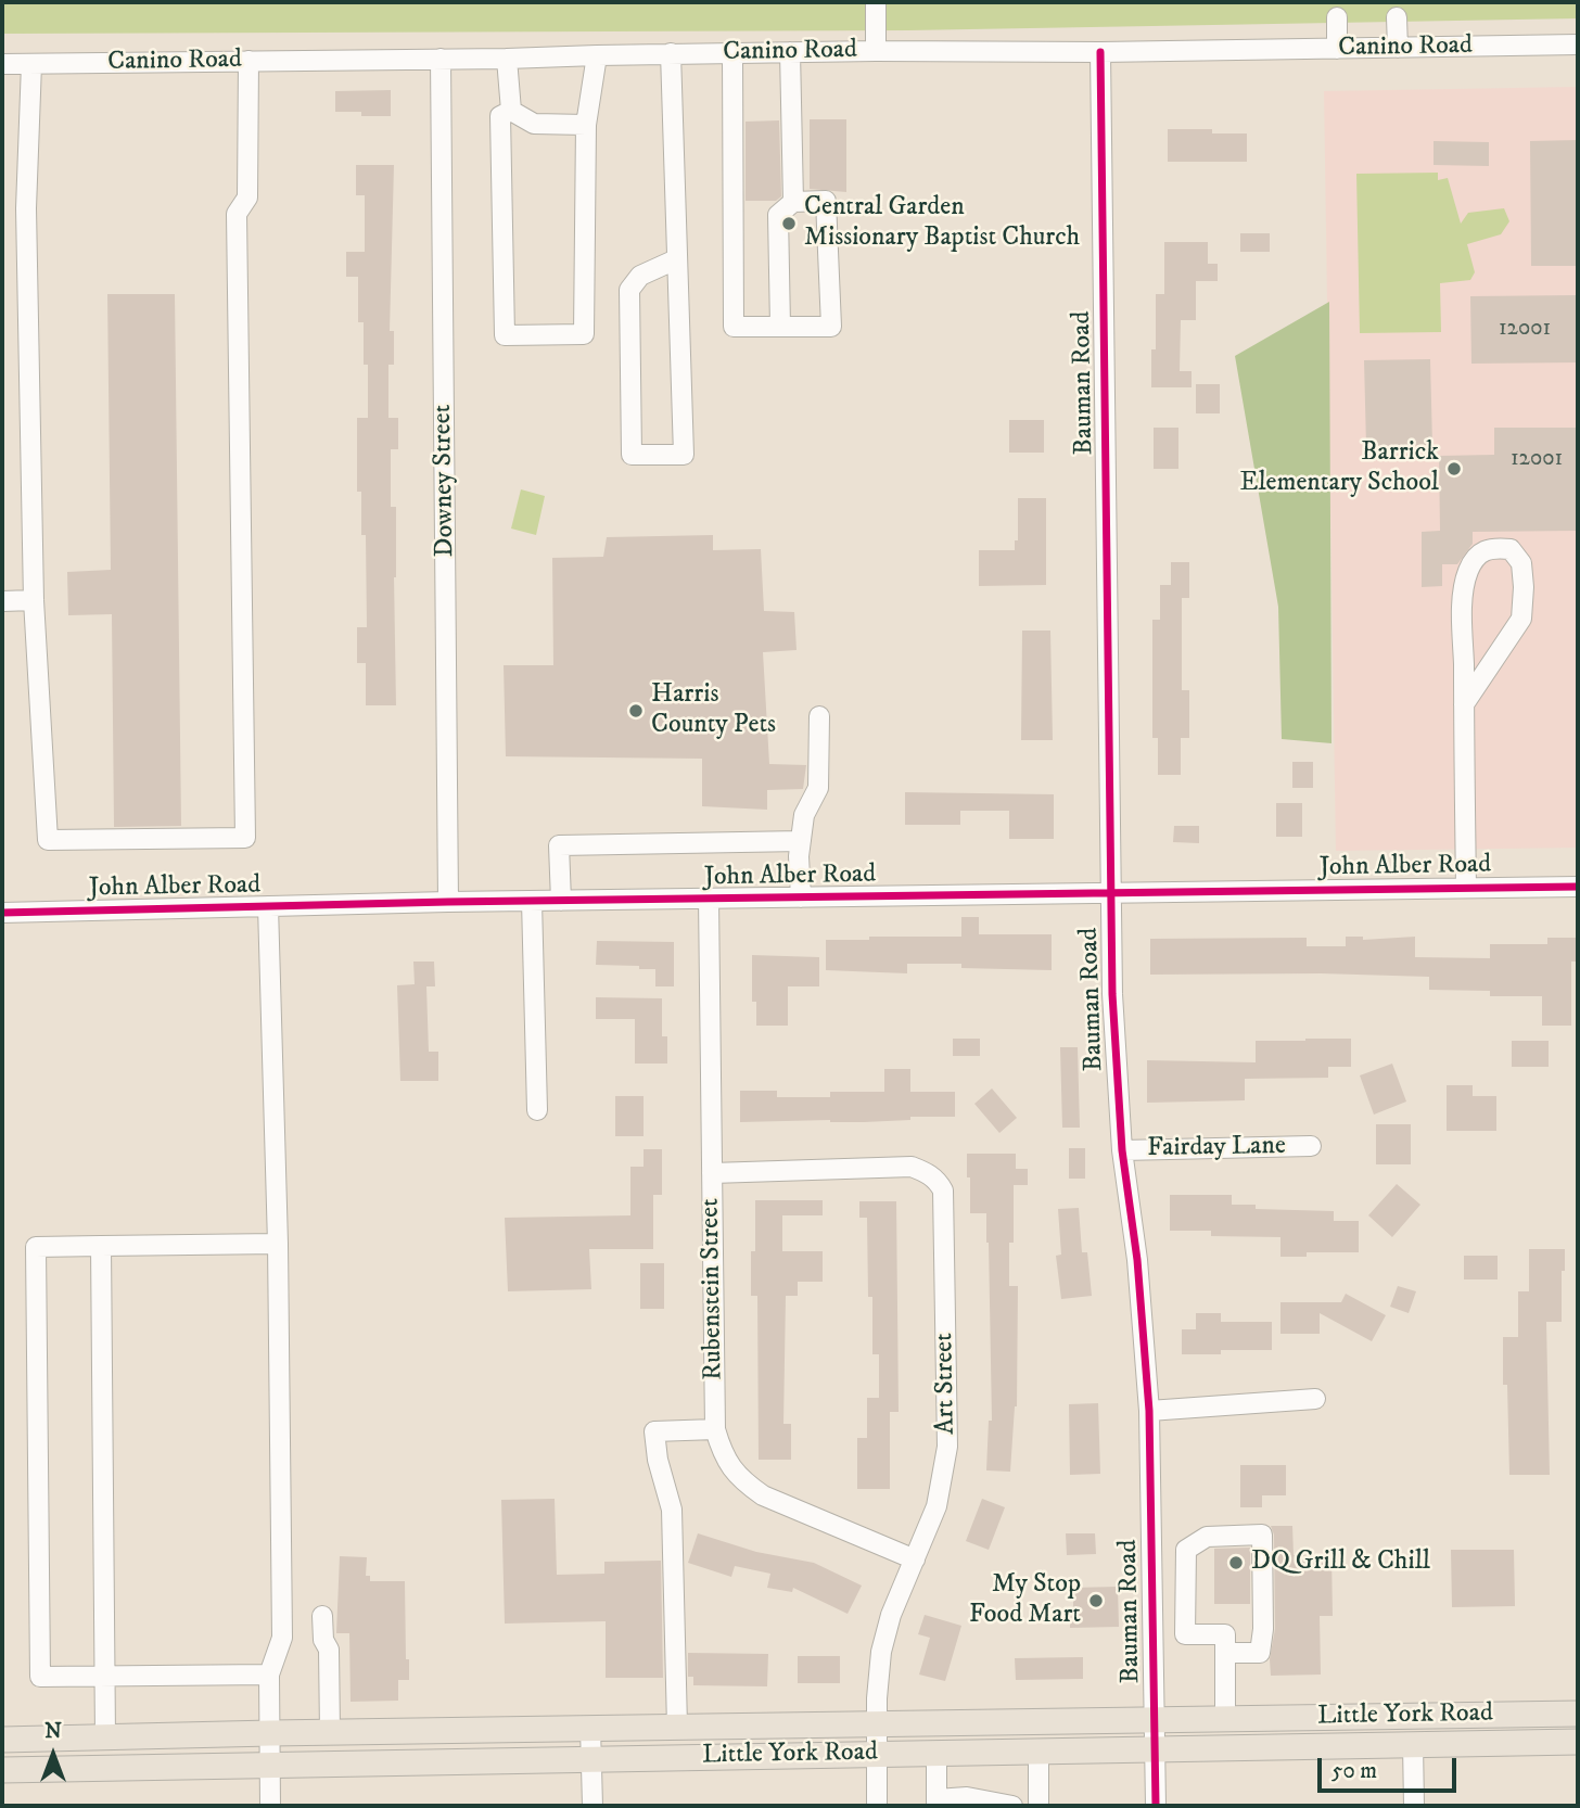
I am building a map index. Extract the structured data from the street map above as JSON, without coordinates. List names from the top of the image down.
{
  "streets": {
    "main road": ["Little York Road"],
    "street": [
      "Canino Road",
      "Bauman Road",
      "Downey Street",
      "John Alber Road",
      "Fairday Lane",
      "Rubenstein Street",
      "Art Street"
    ]
  },
  "crossings": [
    ["Canino Road", "Bauman Road"],
    ["Canino Road", "Downey Street"],
    ["Bauman Road", "John Alber Road"],
    ["Bauman Road", "Fairday Lane"],
    ["Bauman Road", "Little York Road"],
    ["Downey Street", "John Alber Road"],
    ["John Alber Road", "Rubenstein Street"],
    ["Rubenstein Street", "Art Street"],
    ["Art Street", "Little York Road"]
  ],
  "places": [
    "Central Garden Missionary Baptist Church",
    "Barrick Elementary School",
    "Harris County Pets",
    "DQ Grill & Chill",
    "My Stop Food Mart"
  ],
  "house_numbers": ["12001", "12001"],
  "scale_bar": "50 m",
  "north": "top"
}
